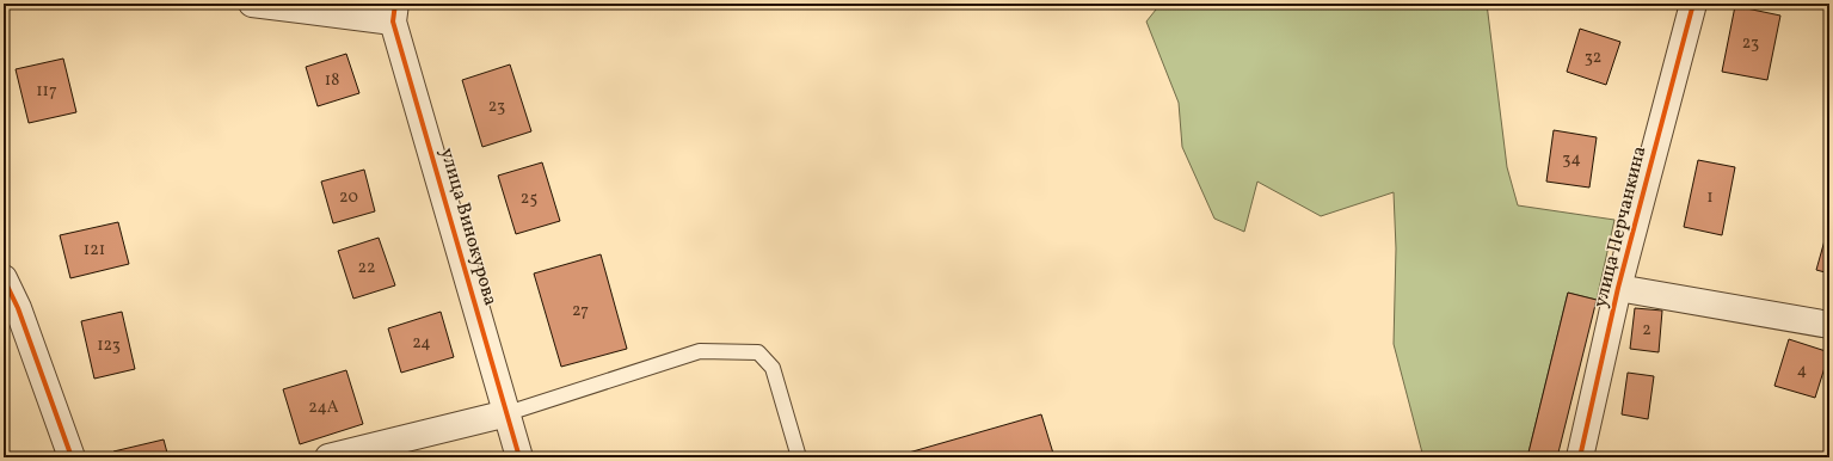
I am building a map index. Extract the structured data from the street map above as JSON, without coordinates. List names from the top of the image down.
{
  "streets": {
    "street": ["улица Винокурова", "улица Перчанкина"]
  },
  "house_numbers": [
    "23",
    "32",
    "18",
    "117",
    "23",
    "34",
    "20",
    "1",
    "25",
    "121",
    "22",
    "27",
    "2",
    "24",
    "123",
    "4",
    "24А"
  ]
}
